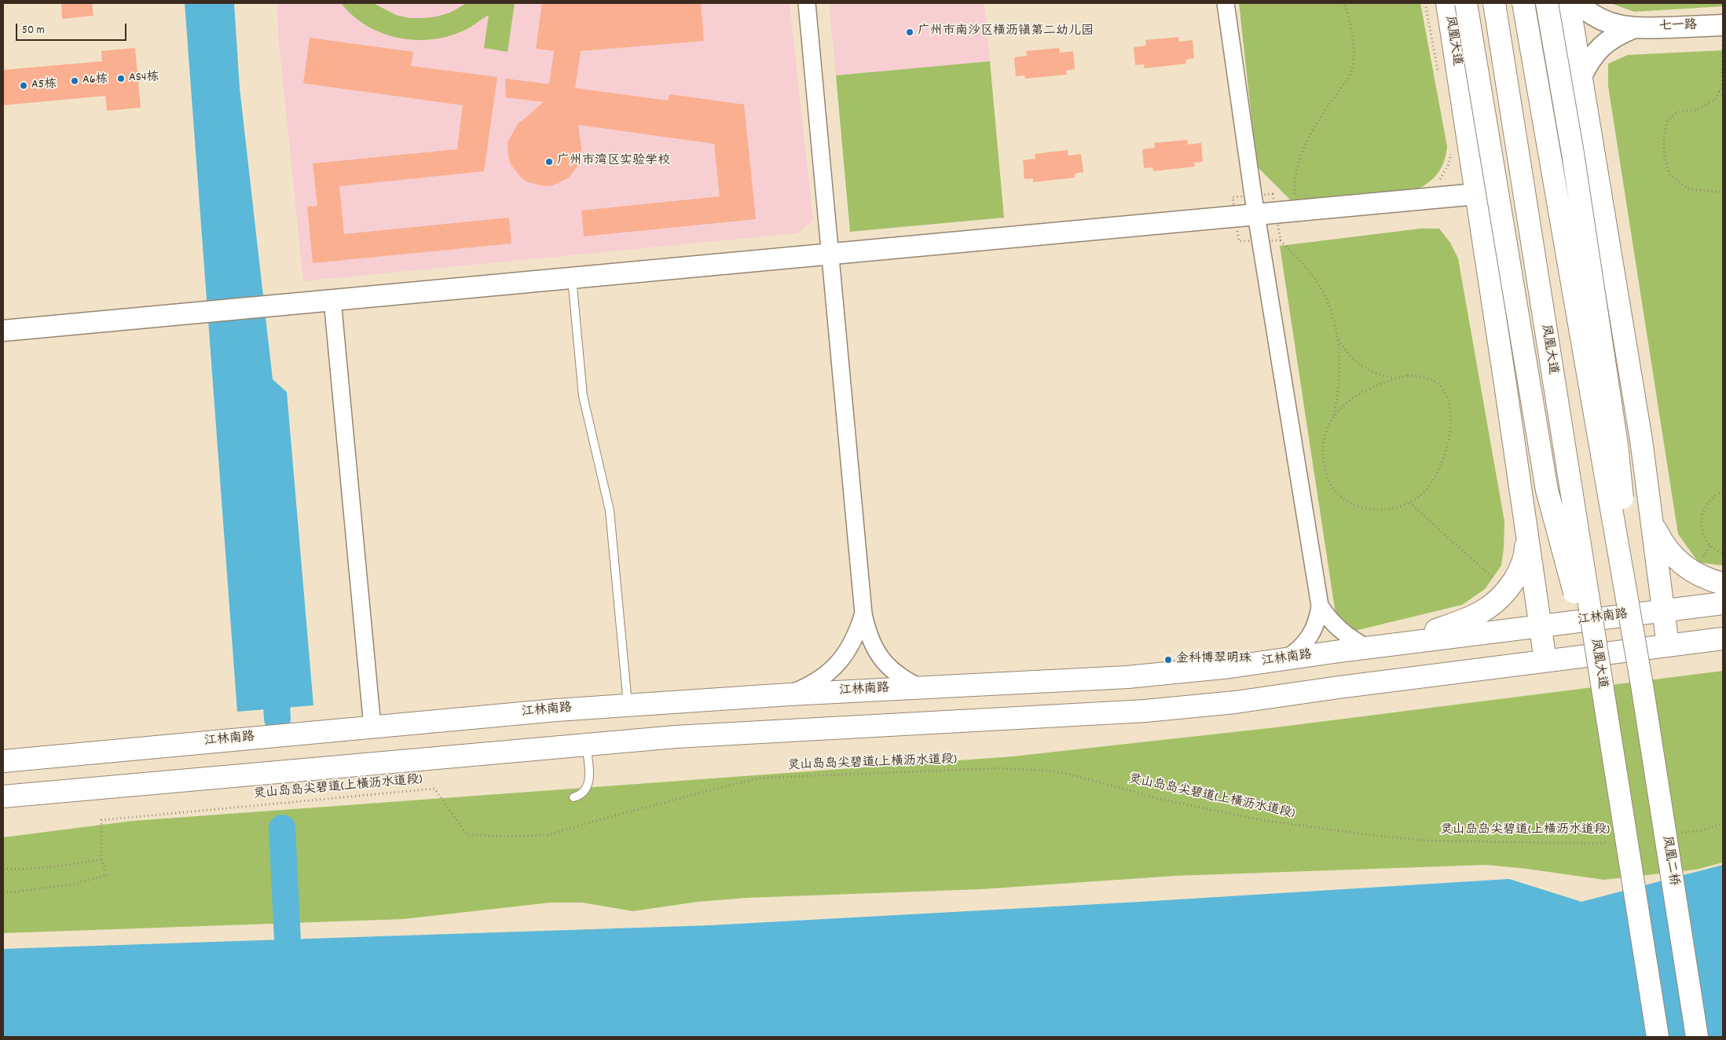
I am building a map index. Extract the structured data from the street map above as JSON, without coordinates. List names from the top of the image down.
{
  "streets": {
    "main road": ["凤凰大道", "江林南路", "凤凰二桥"],
    "street": ["七一路"],
    "path": ["灵山岛岛尖碧道(上横沥水道段)"]
  },
  "crossings": [
    ["凤凰大道", "江林南路"]
  ],
  "places": [
    "广州市南沙区横沥镇第二幼儿园",
    "AS4栋",
    "A6栋",
    "A5栋",
    "广州市湾区实验学校",
    "金科博翠明珠"
  ],
  "scale_bar": "50 m"
}
